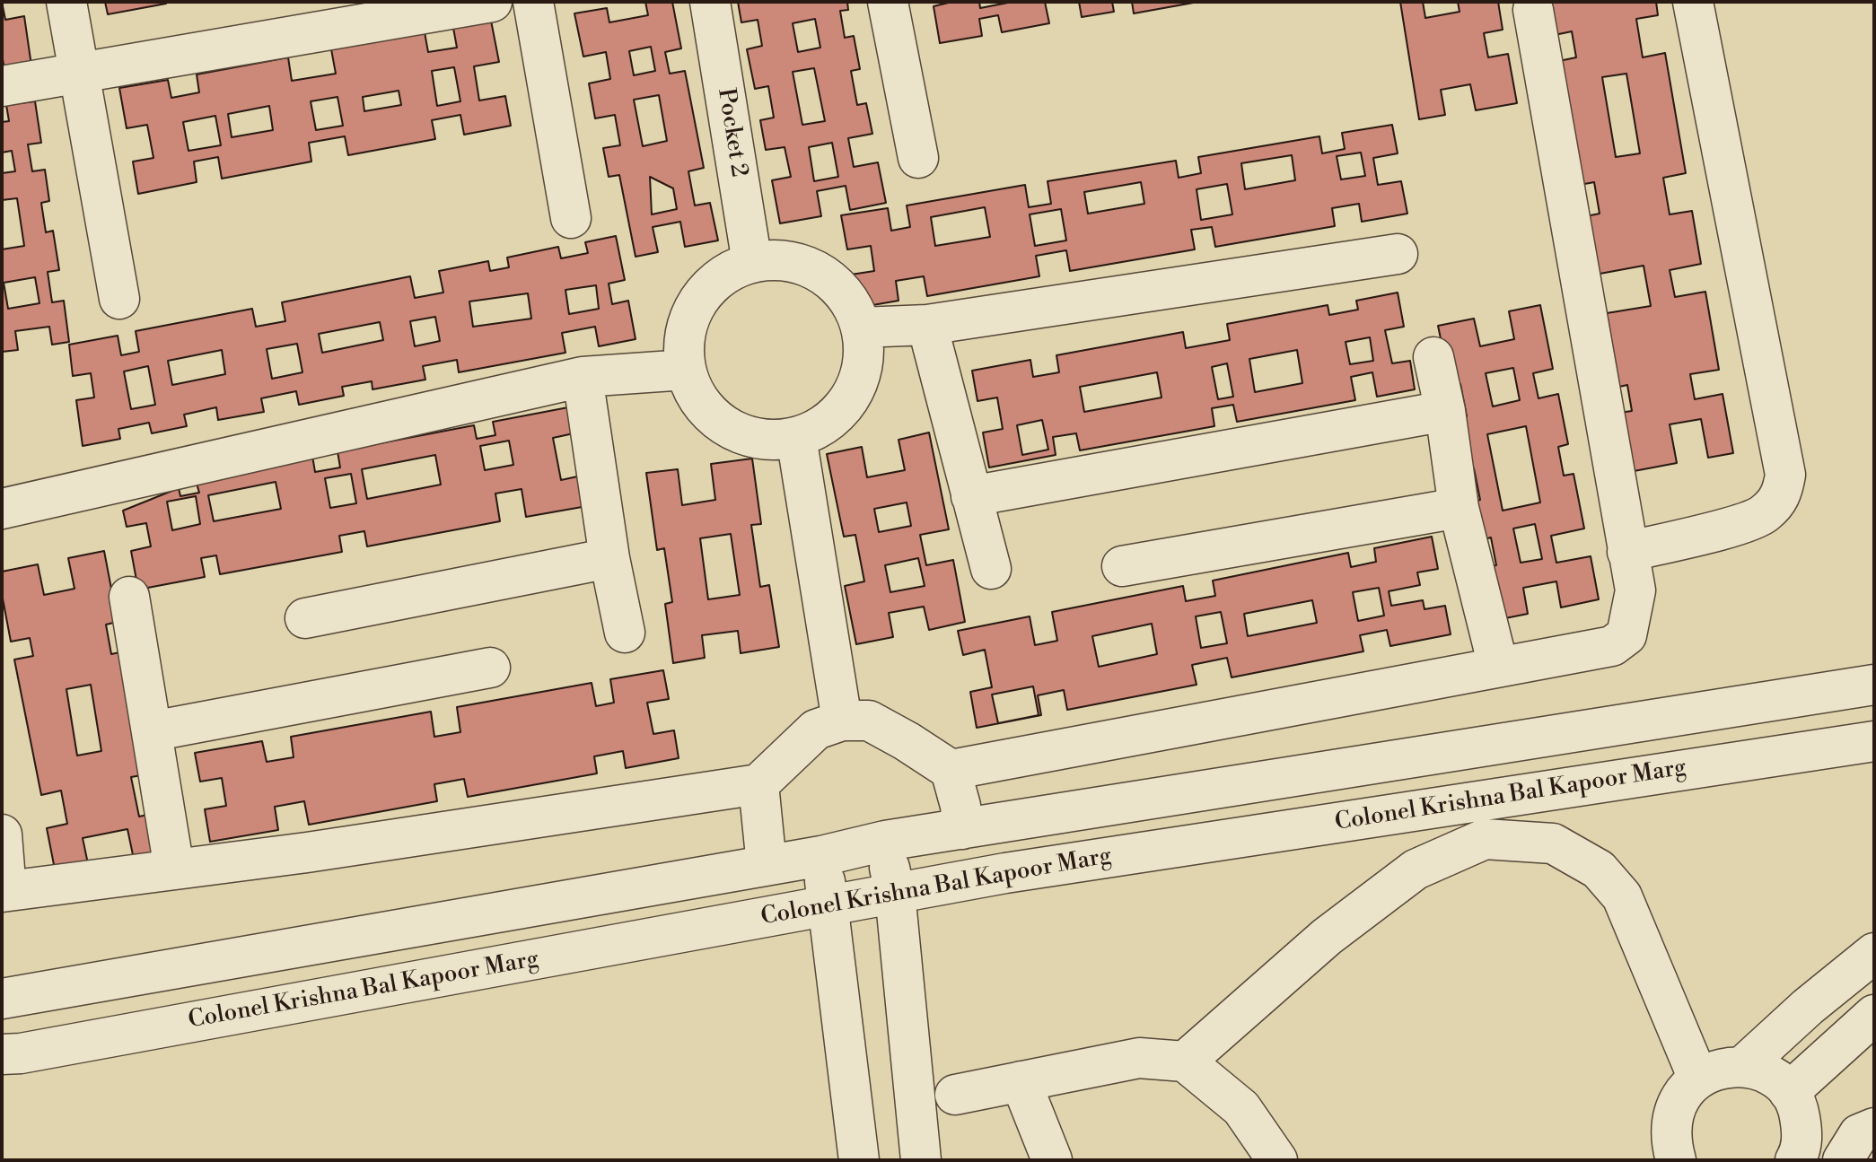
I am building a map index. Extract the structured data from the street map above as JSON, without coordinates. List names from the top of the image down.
{
  "streets": {
    "street": ["Pocket 2", "Colonel Krishna Bal Kapoor Marg"]
  }
}
